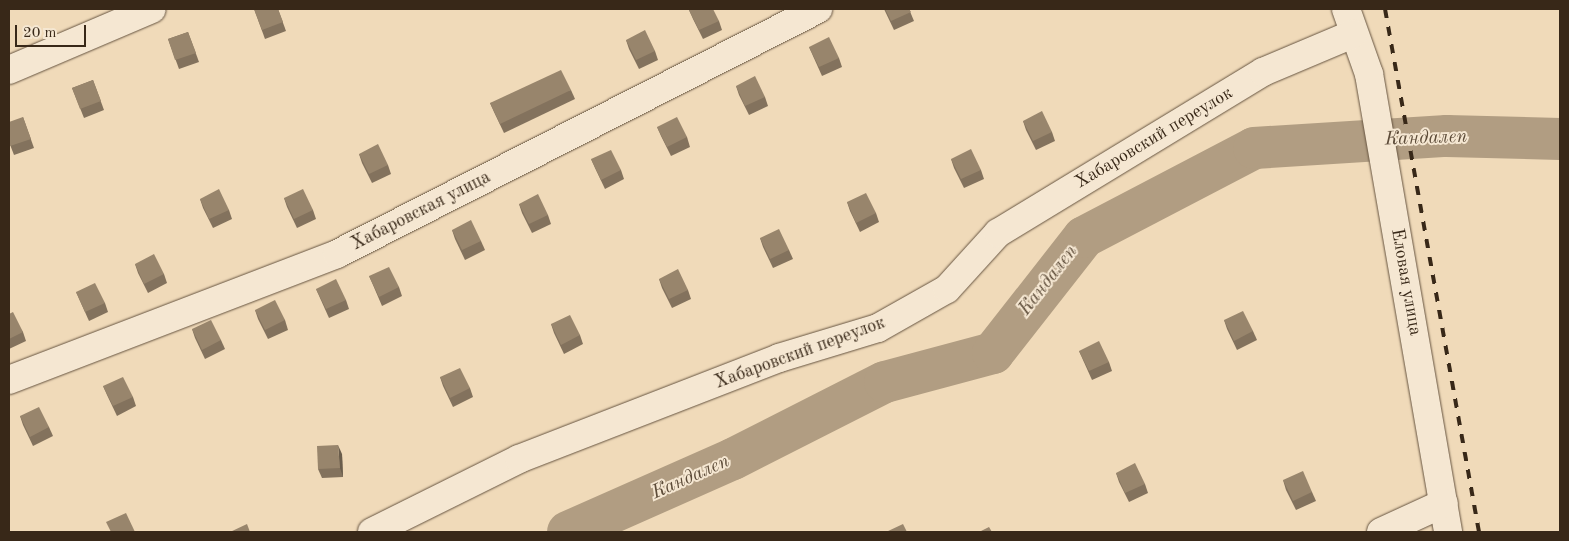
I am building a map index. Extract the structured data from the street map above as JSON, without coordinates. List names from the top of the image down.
{
  "streets": {
    "street": ["Хабаровский переулок", "Хабаровская улица", "Еловая улица"]
  },
  "crossings": [
    ["Хабаровский переулок", "Еловая улица"]
  ],
  "water": ["Кандалеп"],
  "scale_bar": "20 m"
}
